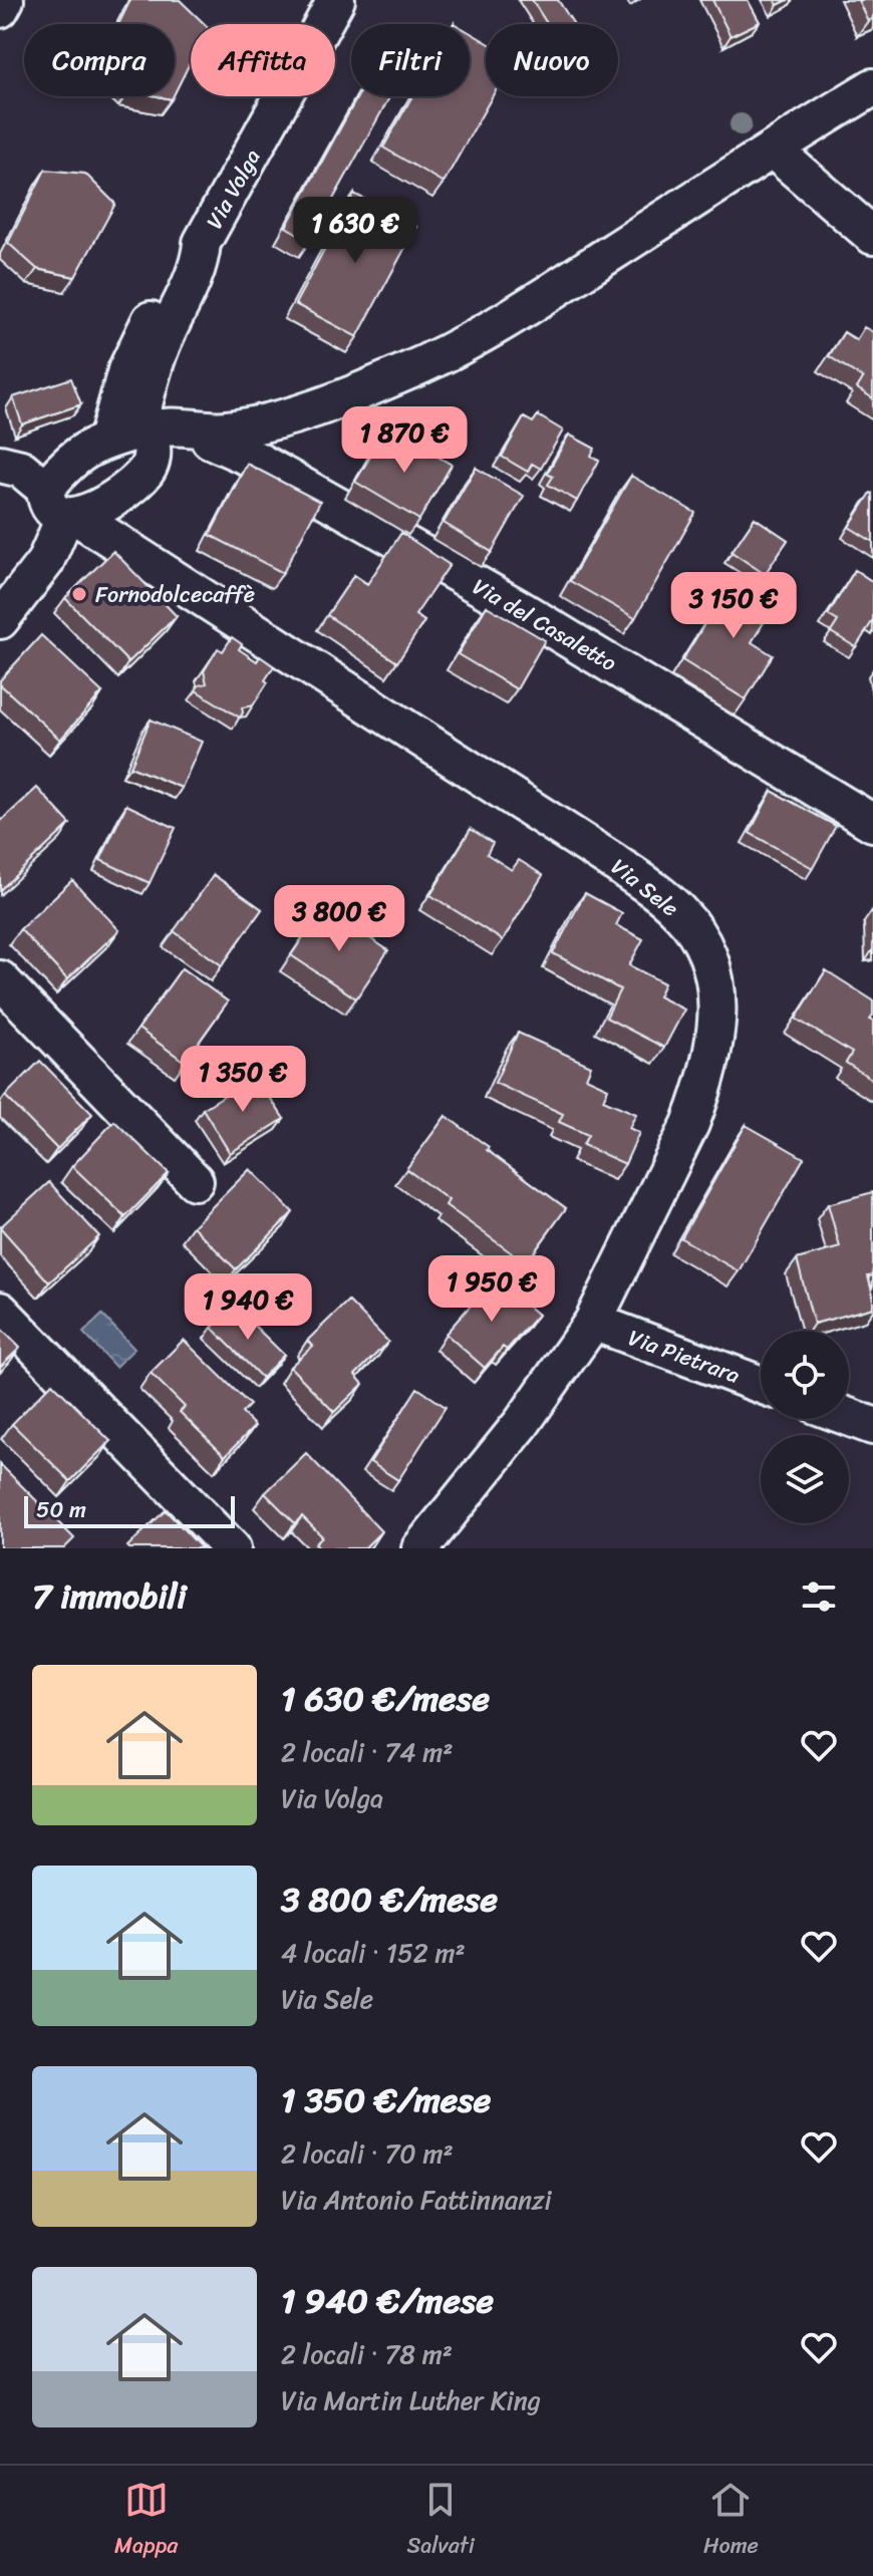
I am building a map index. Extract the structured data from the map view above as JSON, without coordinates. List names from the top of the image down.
{
  "streets": {
    "street": [
      "Via Volga",
      "Via del Casaletto",
      "Via Sele",
      "Via Pietrara"
    ]
  },
  "crossings": [
    ["Via Sele", "Via Pietrara"]
  ],
  "places": ["Fornodolcecaffè"],
  "scale_bar": "50 m",
  "page": {
    "chip": [
      "Compra",
      "Affitta",
      "Filtri",
      "Nuovo"
    ],
    "price": [
      "1 630 €",
      "1 870 €",
      "3 150 €",
      "3 800 €",
      "1 350 €",
      "1 950 €",
      "1 940 €"
    ],
    "scale": "50 m",
    "heading": "7 immobili",
    "list": [
      {
        "name": "1 630 €/mese",
        "note": "2 locali · 74 m² · Via Volga"
      },
      {
        "name": "3 800 €/mese",
        "note": "4 locali · 152 m² · Via Sele"
      },
      {
        "name": "1 350 €/mese",
        "note": "2 locali · 70 m² · Via Antonio Fattinnanzi"
      },
      {
        "name": "1 940 €/mese",
        "note": "2 locali · 78 m² · Via Martin Luther King"
      }
    ],
    "tabs": ["Mappa", "Salvati", "Home"]
  }
}
